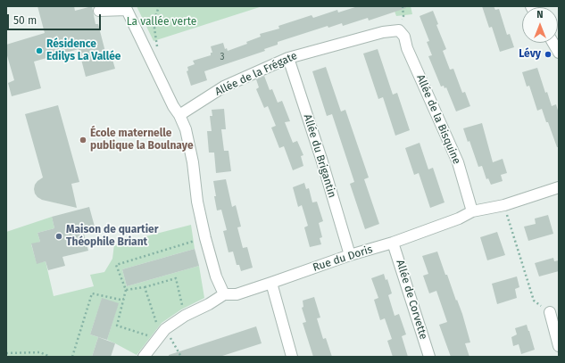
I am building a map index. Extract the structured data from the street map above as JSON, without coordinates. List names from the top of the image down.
{
  "streets": {
    "street": [
      "Allée de la Frégate",
      "Allée de la Bisquine",
      "Allée du Brigantin",
      "Rue du Doris",
      "Allée de Corvette"
    ]
  },
  "crossings": [
    ["Allée de la Frégate", "Allée de la Bisquine"],
    ["Allée de la Frégate", "Allée du Brigantin"],
    ["Allée de la Bisquine", "Rue du Doris"],
    ["Allée du Brigantin", "Rue du Doris"],
    ["Rue du Doris", "Allée de Corvette"]
  ],
  "parks": ["La vallée verte"],
  "places": [
    "Résidence Edilys La Vallée",
    "Lévy",
    "École maternelle publique la Boulnaye",
    "Maison de quartier Théophile Briant"
  ],
  "house_numbers": ["3"],
  "scale_bar": "50 m",
  "north": "top"
}
